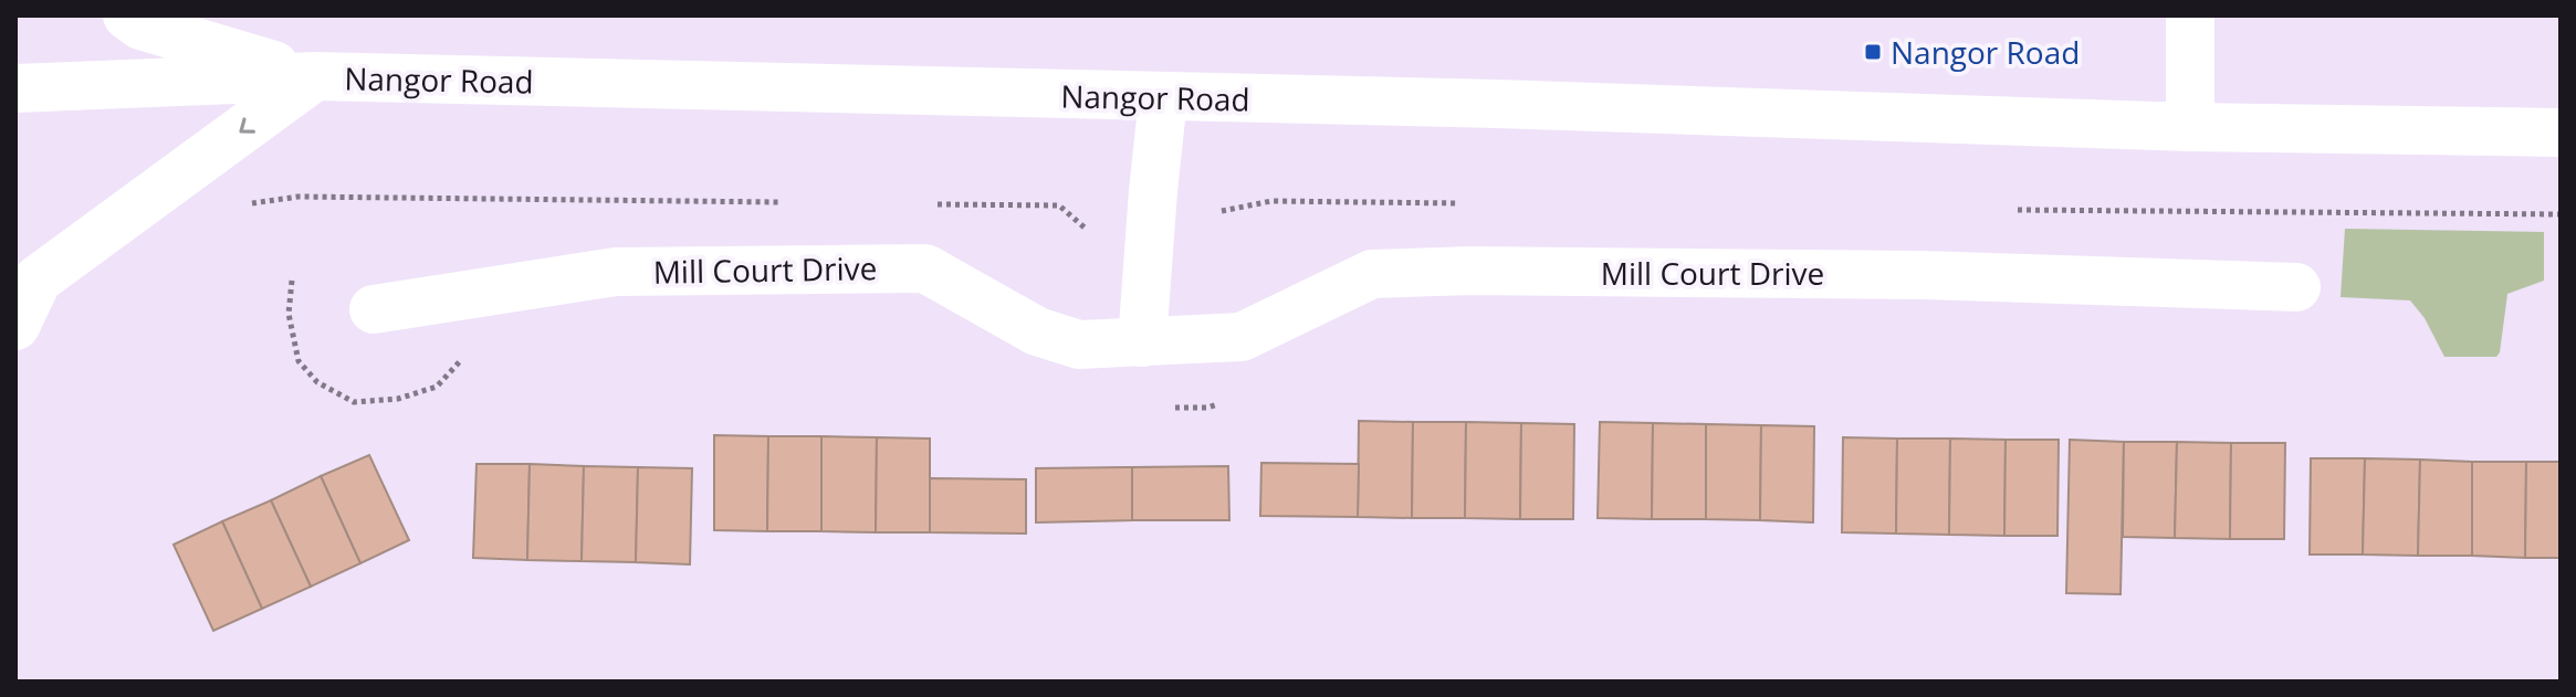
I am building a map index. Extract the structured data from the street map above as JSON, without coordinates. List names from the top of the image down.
{
  "streets": {
    "main road": ["Nangor Road", "Mill Court Drive"]
  },
  "places": {
    "transit": ["Nangor Road"]
  }
}
